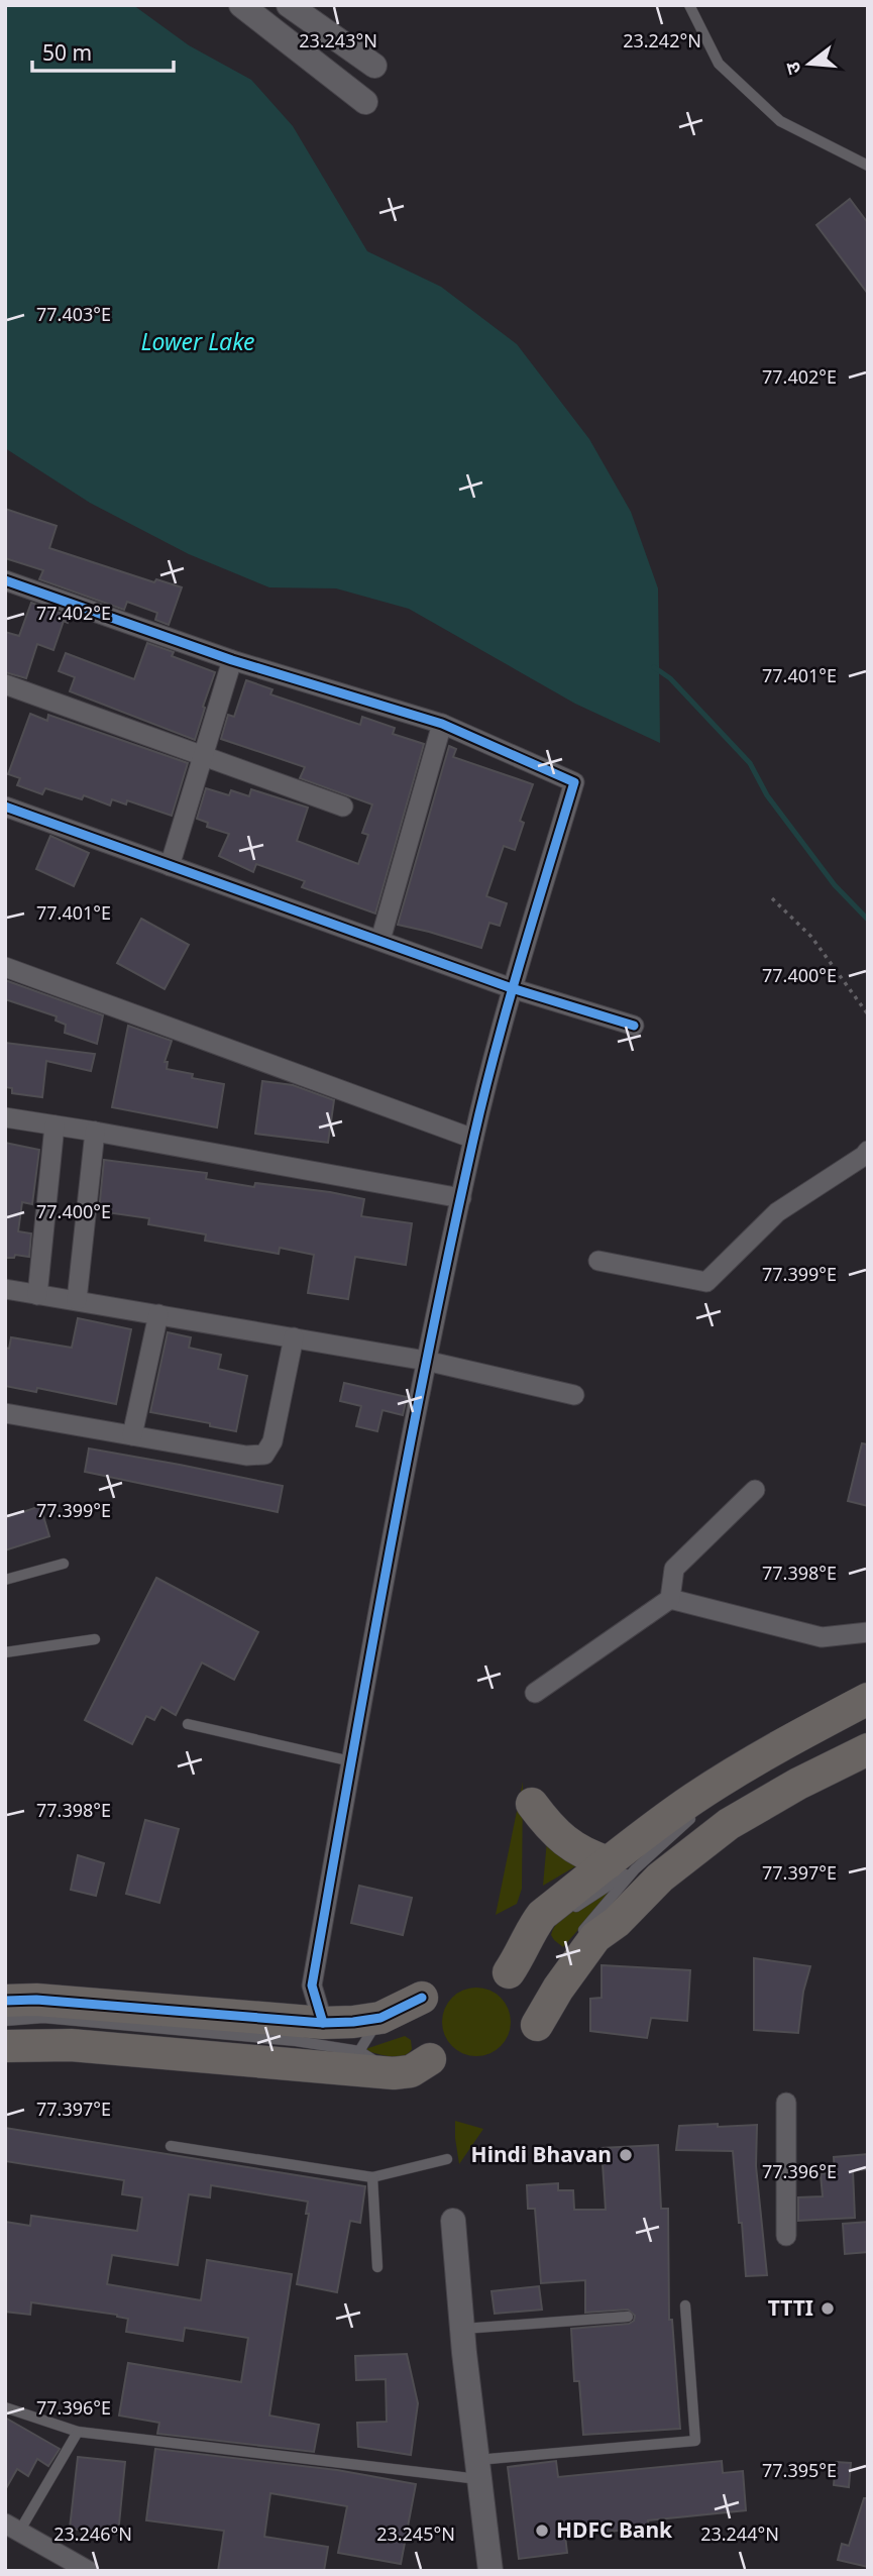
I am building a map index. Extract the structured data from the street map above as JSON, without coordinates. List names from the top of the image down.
{
  "water": ["Lower Lake"],
  "places": ["Hindi Bhavan", "TTTI", "HDFC Bank"],
  "scale_bar": "50 m",
  "north": "left",
  "coordinates": [
    "23.243°N",
    "23.242°N",
    "77.403°E",
    "77.402°E",
    "77.401°E",
    "77.400°E",
    "77.399°E",
    "77.398°E",
    "77.397°E",
    "77.396°E",
    "77.395°E",
    "23.246°N",
    "23.245°N",
    "23.244°N"
  ]
}
